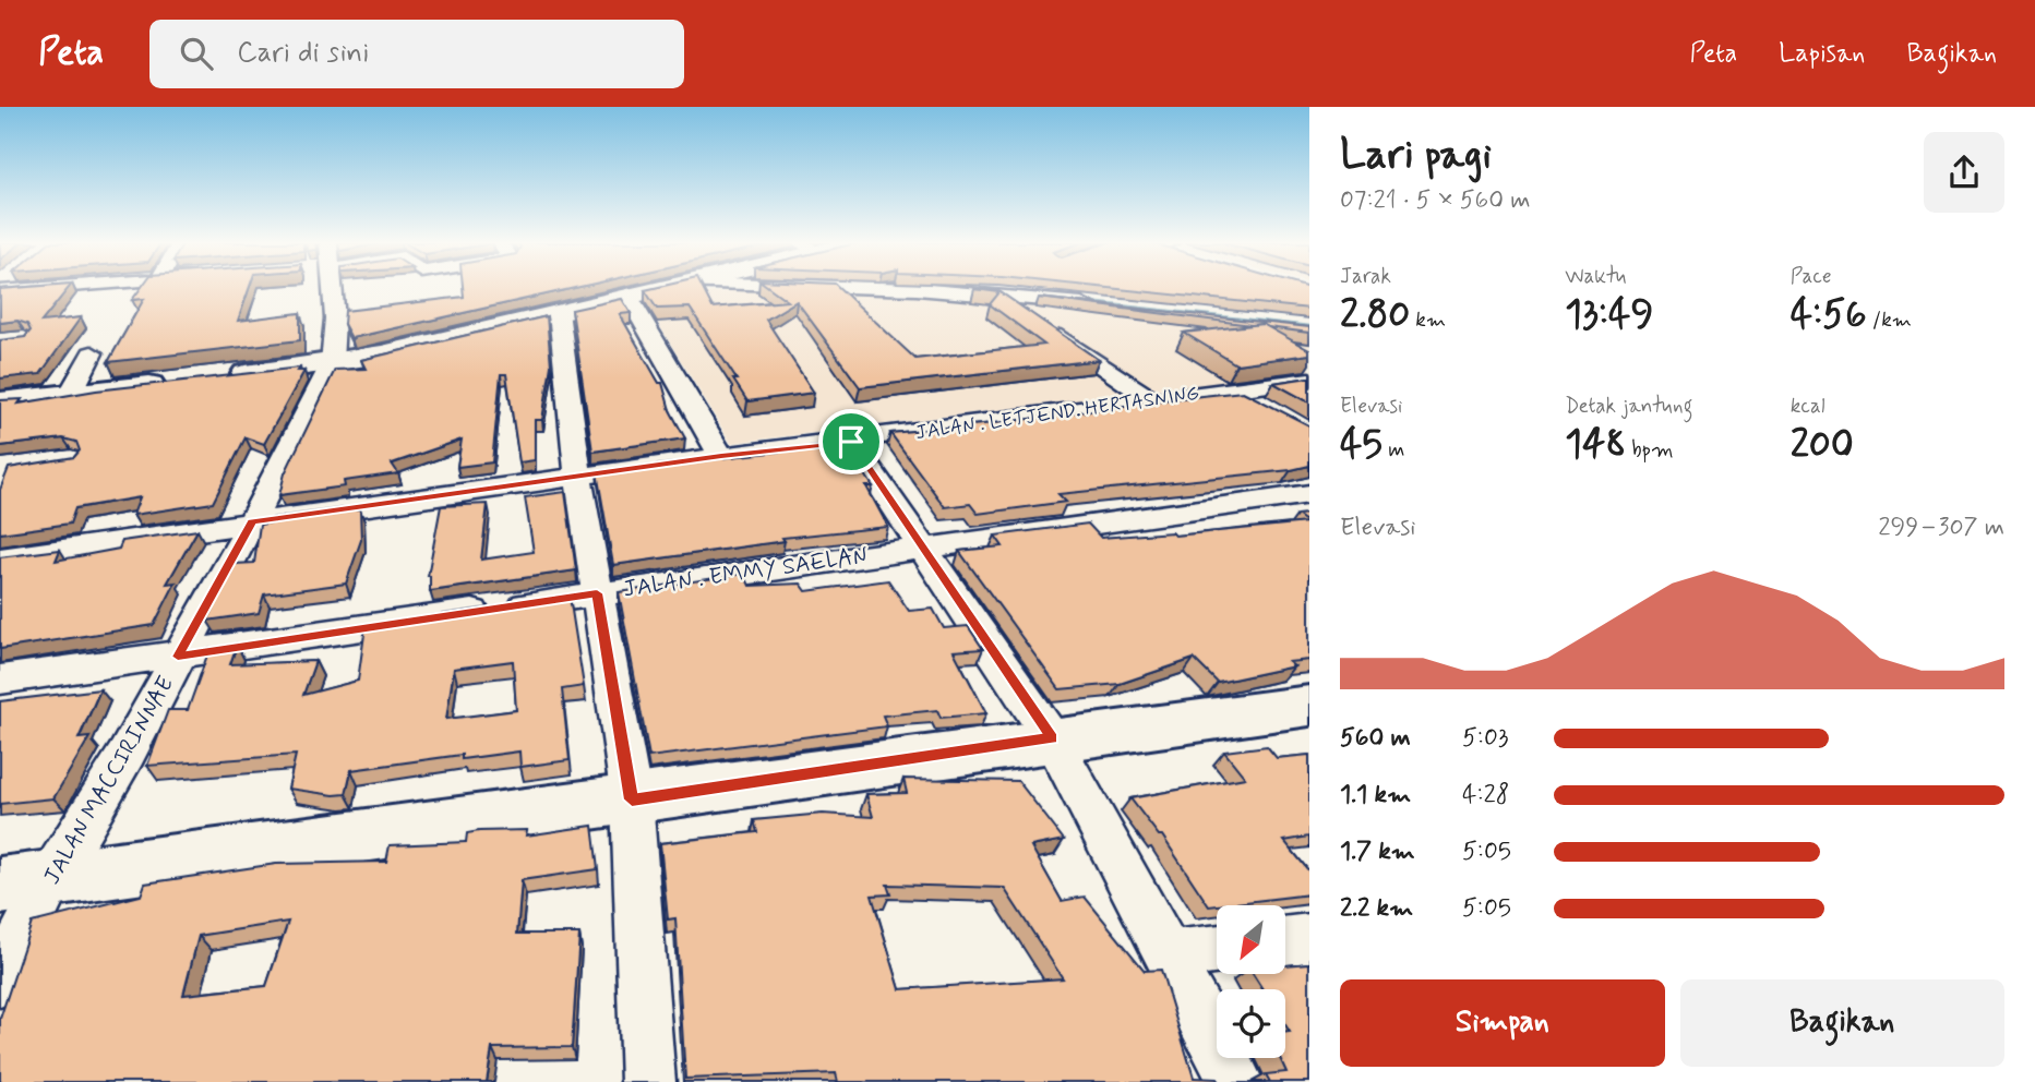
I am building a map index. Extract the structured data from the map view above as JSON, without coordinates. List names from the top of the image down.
{
  "streets": {
    "street": ["JALAN . LETJEND. HERTASNING", "JALAN . EMMY SAELAN", "JALAN MACCIRINNAE"]
  },
  "crossings": [
    ["JALAN . LETJEND. HERTASNING", "JALAN MACCIRINNAE"],
    ["JALAN . EMMY SAELAN", "JALAN MACCIRINNAE"]
  ],
  "north": "bottom left",
  "page": {
    "header": "Peta",
    "search": "Cari di sini",
    "nav": ["Peta", "Lapisan", "Bagikan"],
    "heading": ["Lari pagi", "07:21 · 5 × 560 m"],
    "stats": [
      ["Jarak", "2.80 km"],
      ["Waktu", "13:49"],
      ["Pace", "4:56 /km"],
      ["Elevasi", "45 m"],
      ["Detak jantung", "148 bpm"],
      ["kcal", "200"]
    ],
    "chart": ["Elevasi", "299–307 m"],
    "list": [
      {
        "name": "560 m",
        "note": "5:03"
      },
      {
        "name": "1.1 km",
        "note": "4:28"
      },
      {
        "name": "1.7 km",
        "note": "5:05"
      },
      {
        "name": "2.2 km",
        "note": "5:05"
      }
    ],
    "buttons": ["Simpan", "Bagikan"]
  }
}
